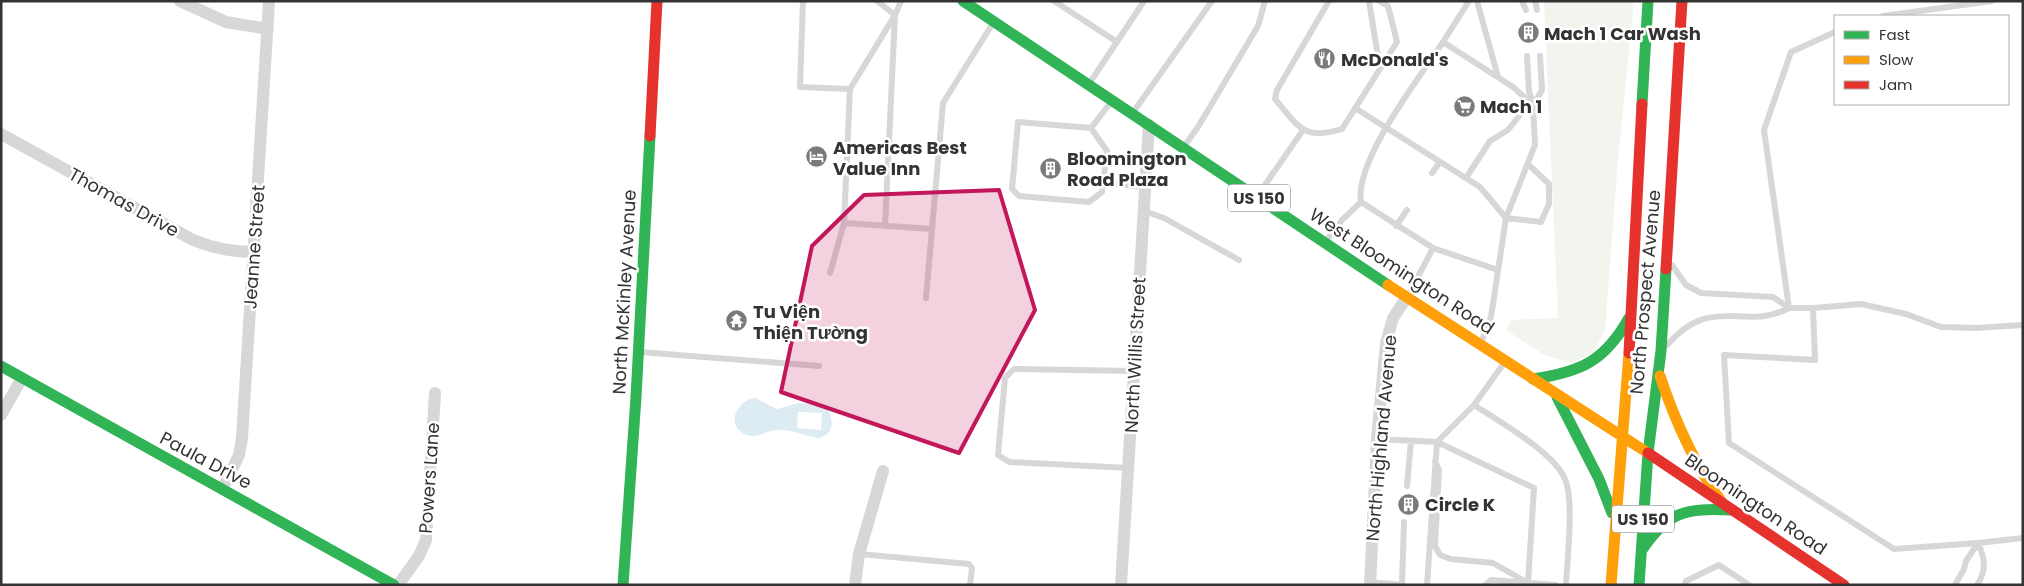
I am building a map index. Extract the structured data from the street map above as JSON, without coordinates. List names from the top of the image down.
{
  "streets": {
    "main road": [
      "US 150",
      "West Bloomington Road",
      "North McKinley Avenue",
      "North Prospect Avenue",
      "Paula Drive",
      "Bloomington Road"
    ],
    "street": [
      "Thomas Drive",
      "Jeanne Street",
      "North Willis Street",
      "North Highland Avenue",
      "Powers Lane"
    ]
  },
  "crossings": [
    ["Thomas Drive", "Jeanne Street"],
    ["Jeanne Street", "Paula Drive"],
    ["West Bloomington Road", "North Prospect Avenue"],
    ["West Bloomington Road", "North Willis Street"],
    ["West Bloomington Road", "North Highland Avenue"],
    ["West Bloomington Road", "Bloomington Road"],
    ["North Prospect Avenue", "Bloomington Road"],
    ["Paula Drive", "Powers Lane"]
  ],
  "places": {
    "building": ["Mach 1 Car Wash", "Bloomington Road Plaza", "Circle K"],
    "restaurant": ["McDonald's"],
    "supermarket": ["Mach 1"],
    "hotel": ["Americas Best Value Inn"],
    "temple": ["Tu Viện Thiện Tường"]
  },
  "legend": ["Fast", "Slow", "Jam"]
}
